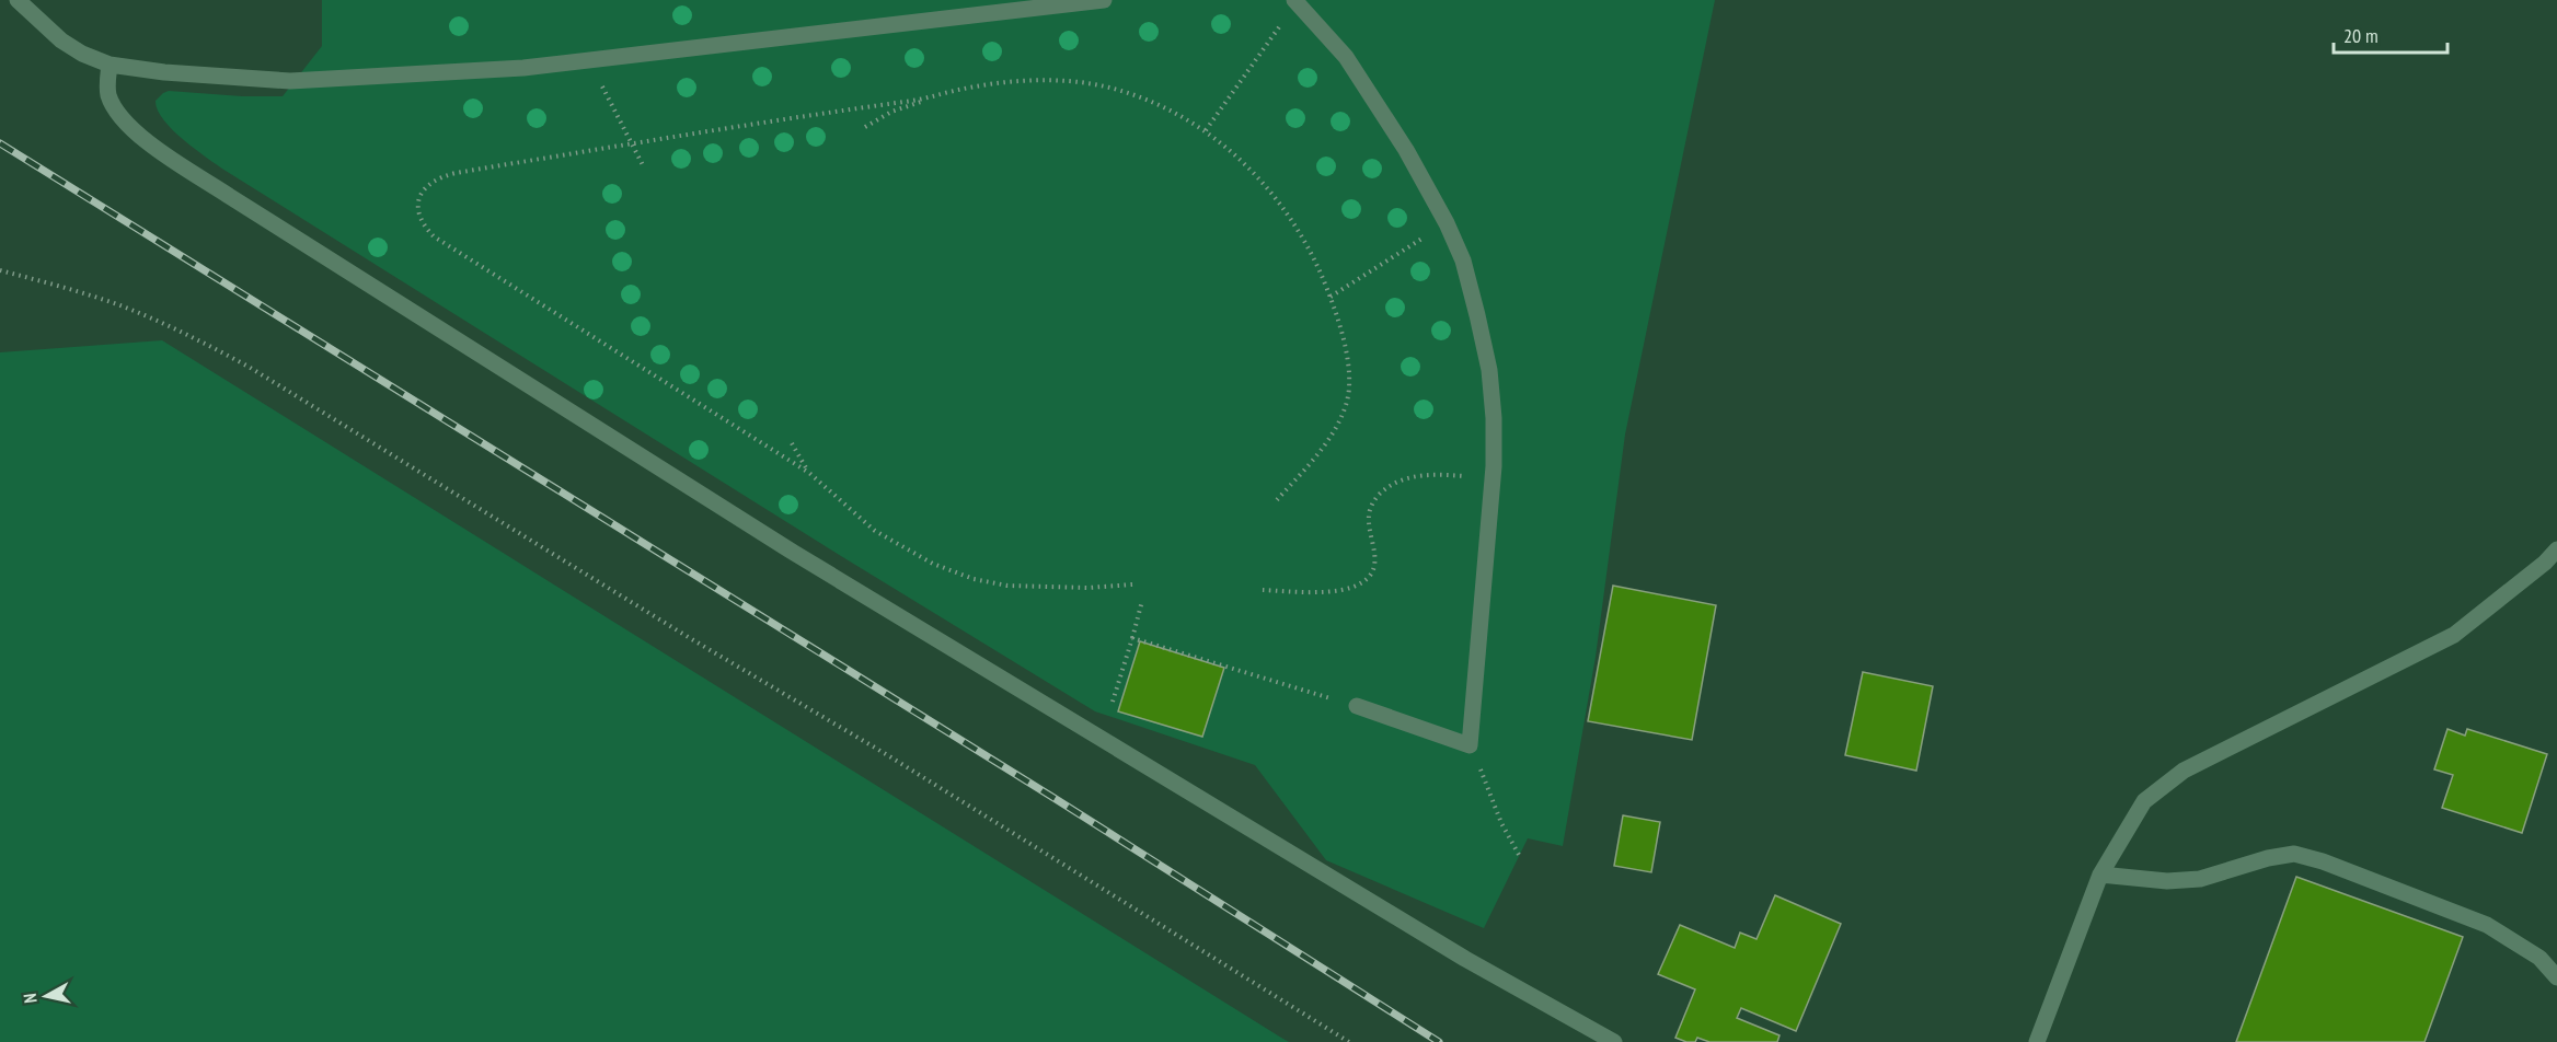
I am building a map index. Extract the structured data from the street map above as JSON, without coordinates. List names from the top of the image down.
{
  "scale_bar": "20 m",
  "north": "left"
}
